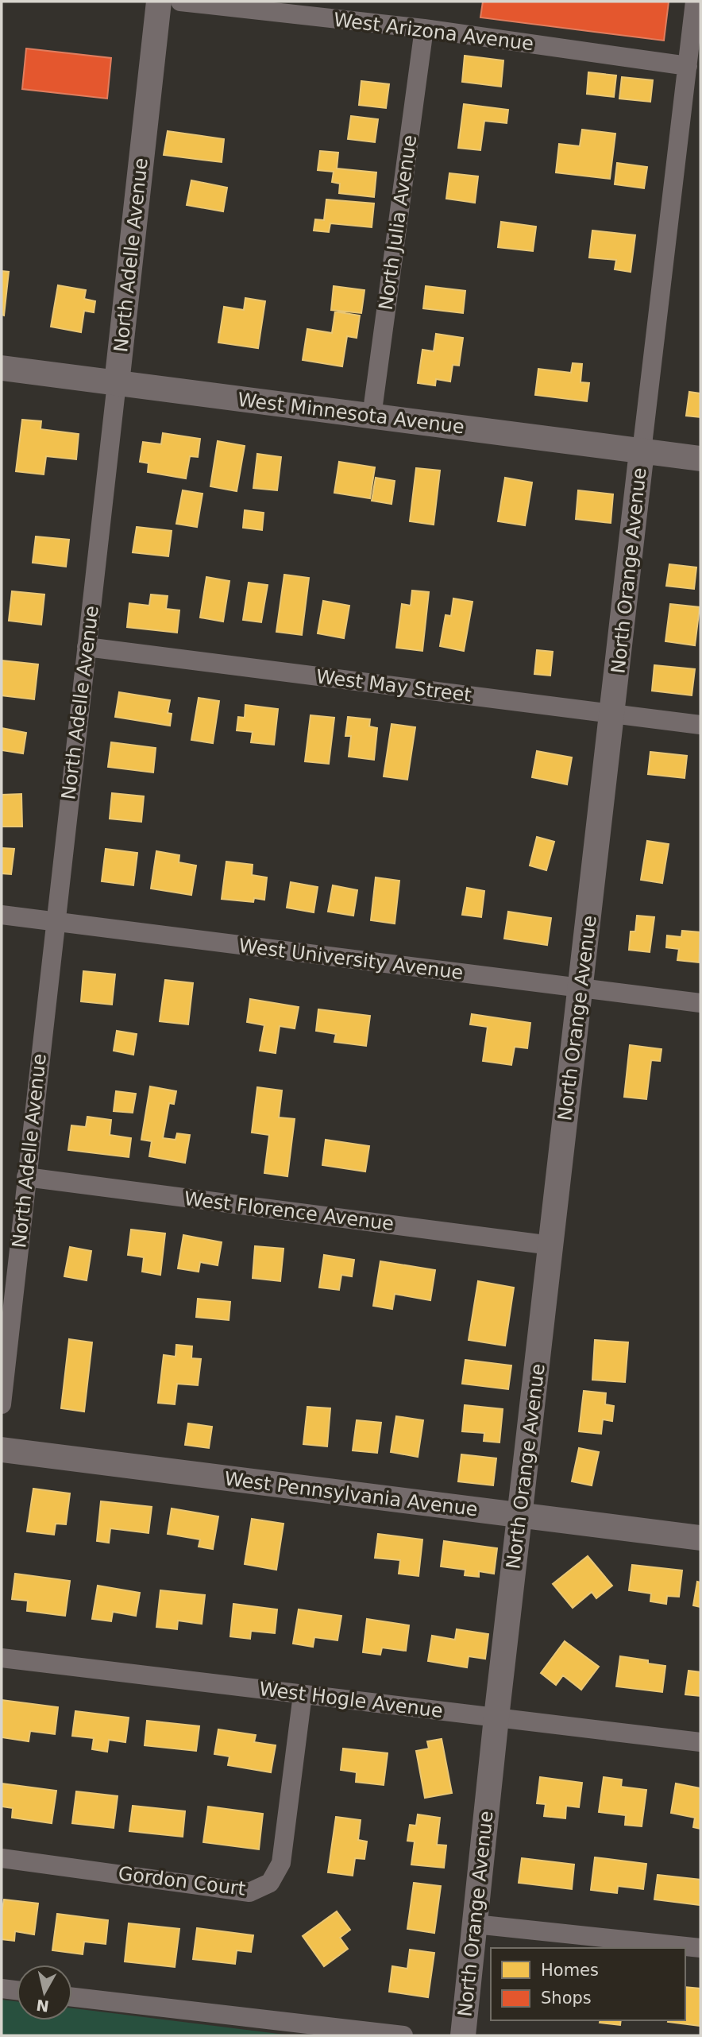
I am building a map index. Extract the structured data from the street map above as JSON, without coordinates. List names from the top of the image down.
{
  "streets": {
    "street": [
      "West Arizona Avenue",
      "North Julia Avenue",
      "North Adelle Avenue",
      "West Minnesota Avenue",
      "North Orange Avenue",
      "West May Street",
      "West University Avenue",
      "West Florence Avenue",
      "West Pennsylvania Avenue",
      "West Hogle Avenue",
      "Gordon Court"
    ]
  },
  "crossings": [
    ["West Arizona Avenue", "North Julia Avenue"],
    ["West Arizona Avenue", "North Orange Avenue"],
    ["North Julia Avenue", "West Minnesota Avenue"],
    ["North Adelle Avenue", "West Minnesota Avenue"],
    ["North Adelle Avenue", "West May Street"],
    ["North Adelle Avenue", "West University Avenue"],
    ["North Adelle Avenue", "West Florence Avenue"],
    ["West Minnesota Avenue", "North Orange Avenue"],
    ["North Orange Avenue", "West May Street"],
    ["North Orange Avenue", "West University Avenue"],
    ["North Orange Avenue", "West Florence Avenue"],
    ["North Orange Avenue", "West Pennsylvania Avenue"],
    ["North Orange Avenue", "West Hogle Avenue"],
    ["West Hogle Avenue", "Gordon Court"]
  ],
  "legend": ["Homes", "Shops"],
  "north": "bottom"
}
